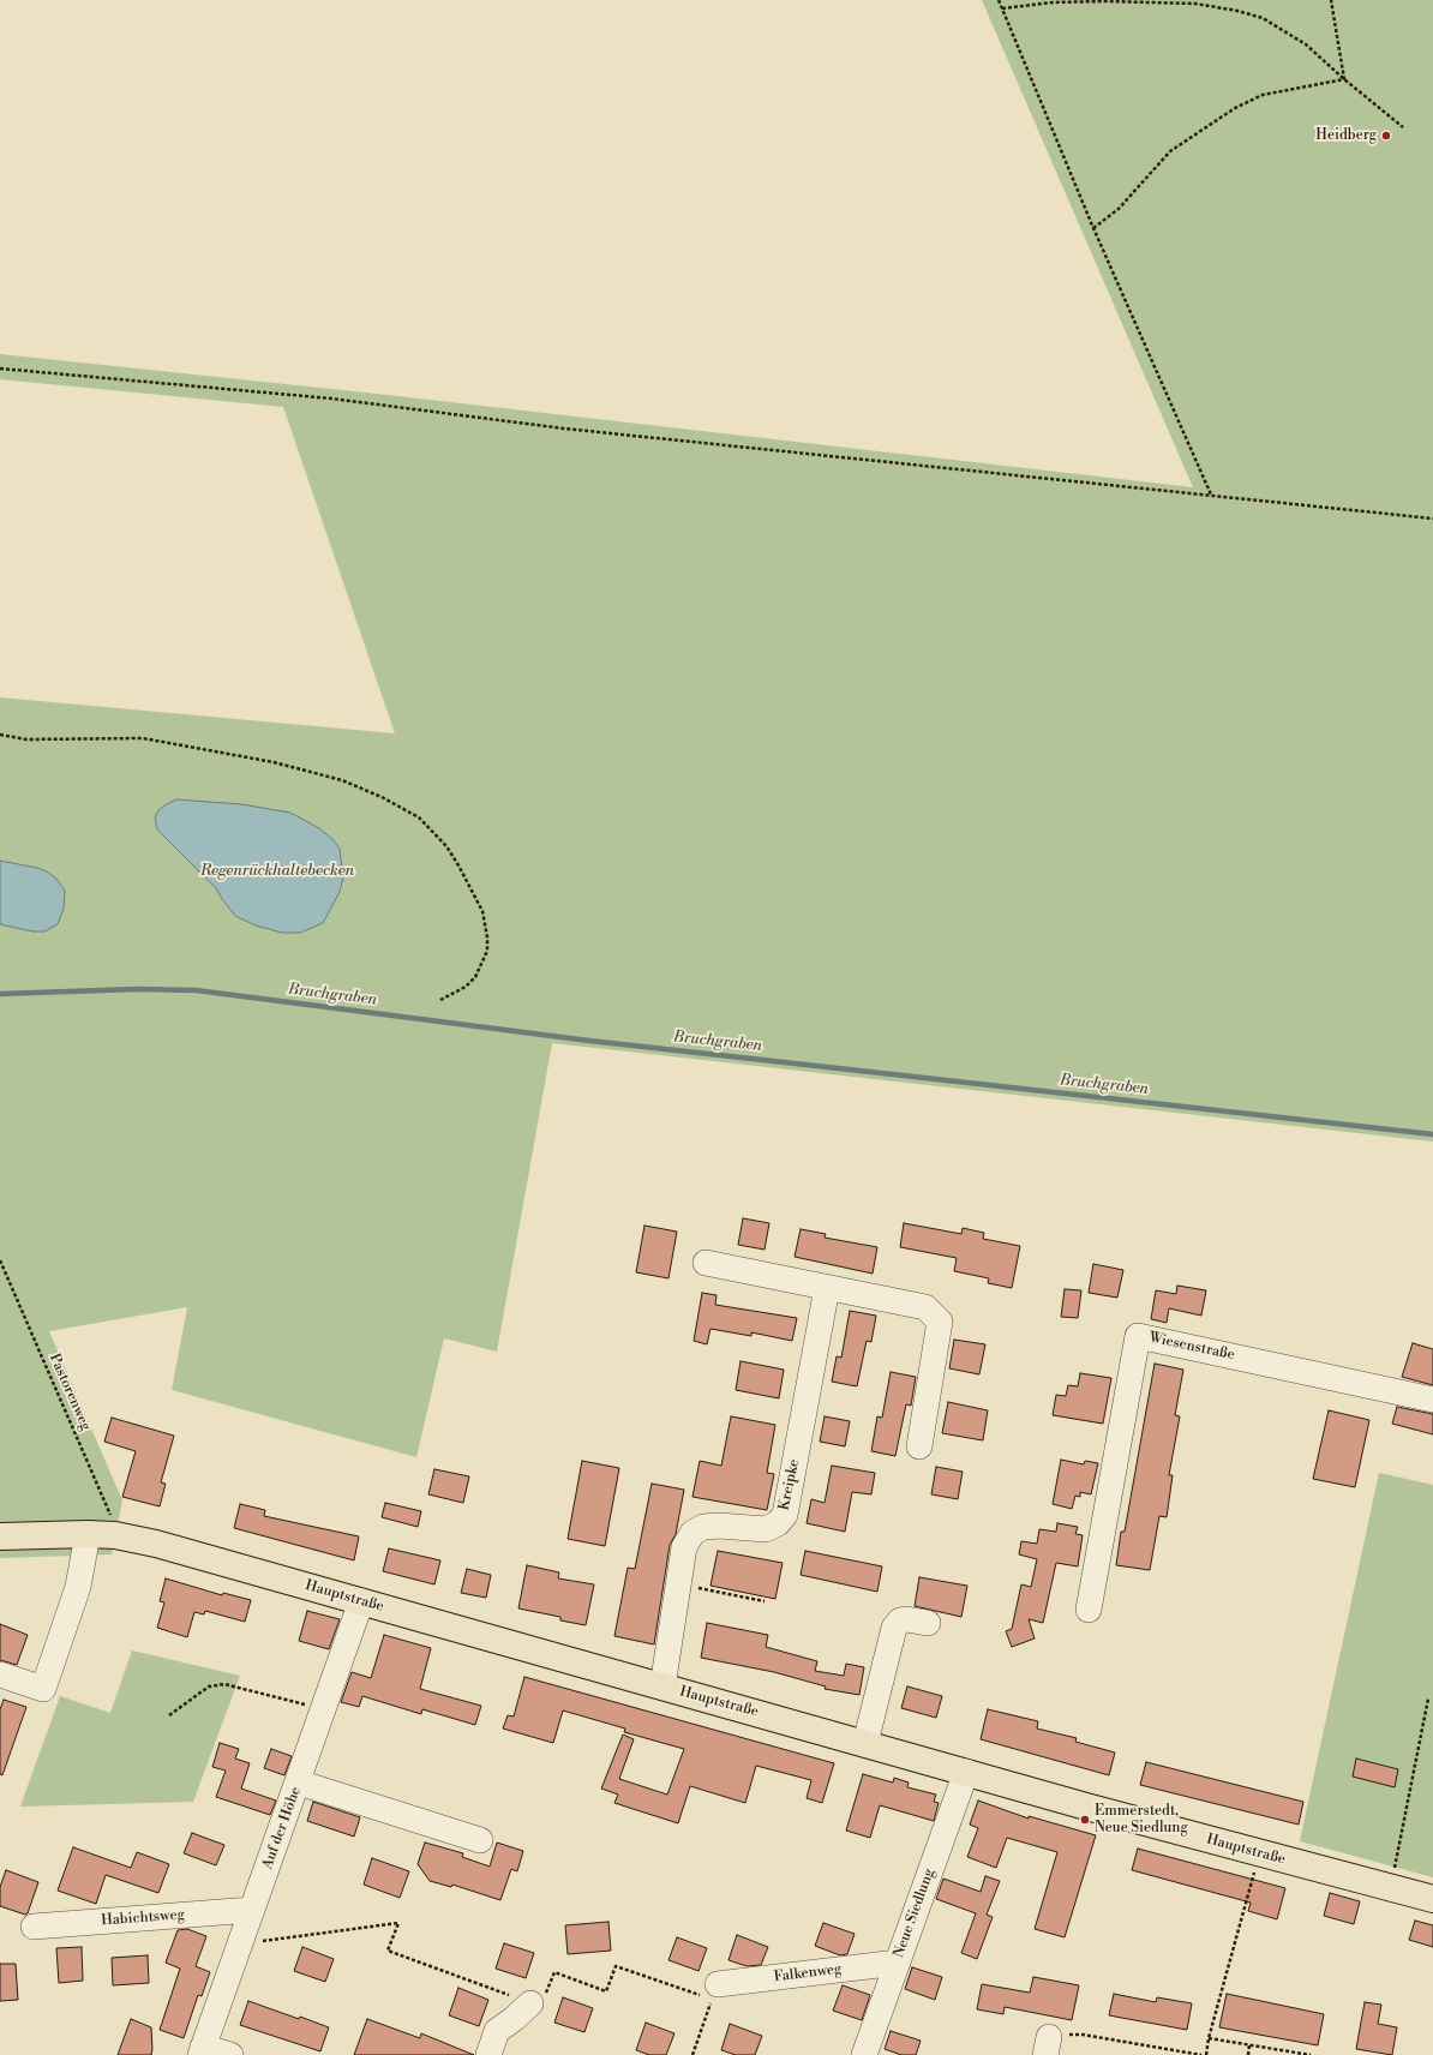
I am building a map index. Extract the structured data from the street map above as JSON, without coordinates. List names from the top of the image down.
{
  "streets": {
    "main road": ["Hauptstraße"],
    "street": [
      "Wiesenstraße",
      "Kreipke",
      "Auf der Höhe",
      "Neue Siedlung",
      "Habichtsweg",
      "Falkenweg"
    ],
    "path": ["Pastorenweg"]
  },
  "crossings": [
    ["Pastorenweg", "Hauptstraße"],
    ["Kreipke", "Hauptstraße"],
    ["Hauptstraße", "Auf der Höhe"],
    ["Hauptstraße", "Neue Siedlung"],
    ["Auf der Höhe", "Habichtsweg"],
    ["Neue Siedlung", "Falkenweg"]
  ],
  "water": ["Regenrückhaltebecken", "Bruchgraben"],
  "places": ["Heidberg", "Emmerstedt, Neue Siedlung"]
}
